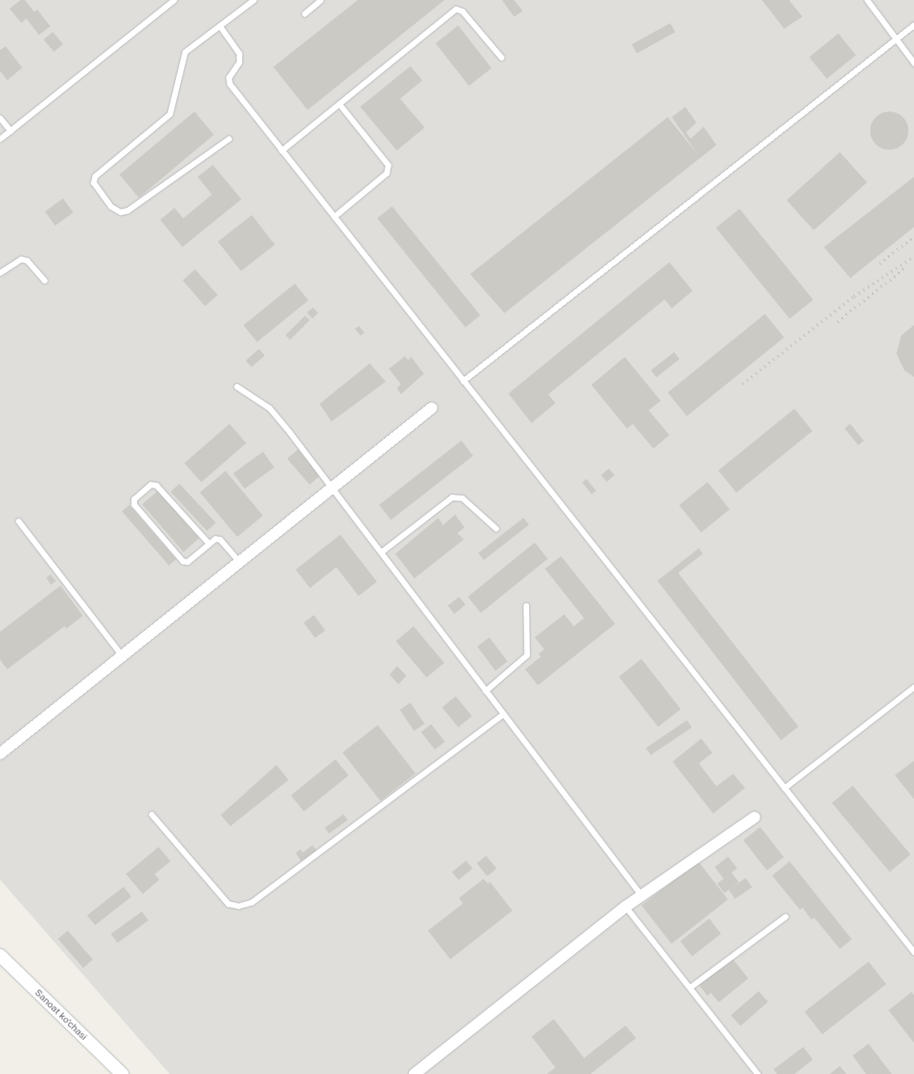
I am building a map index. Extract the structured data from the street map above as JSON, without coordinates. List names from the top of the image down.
{
  "streets": {
    "street": ["Sanoat ko'chasi"]
  }
}
